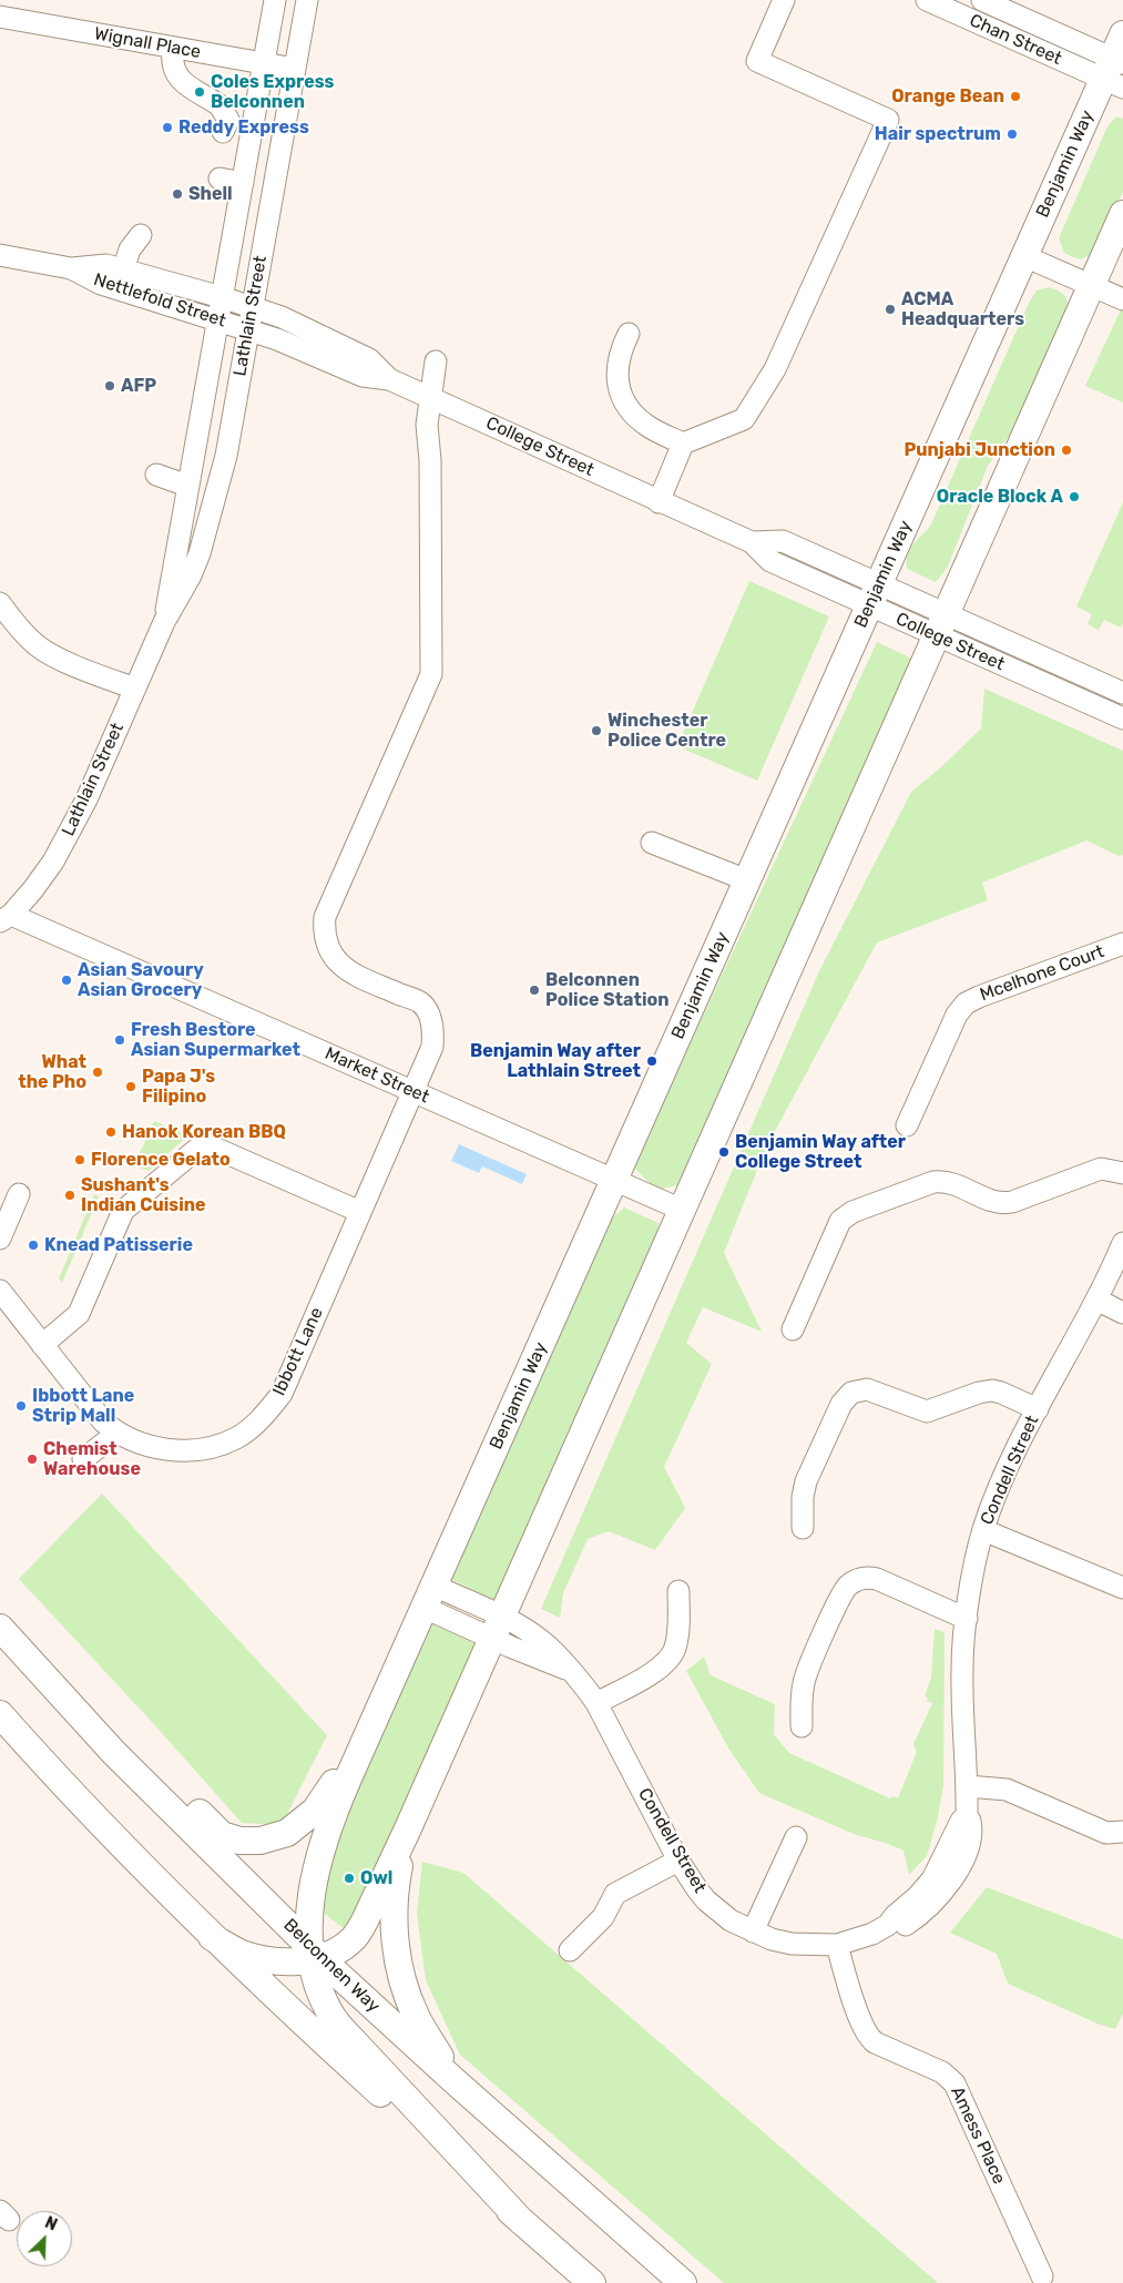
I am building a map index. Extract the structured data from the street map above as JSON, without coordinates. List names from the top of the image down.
{
  "streets": {
    "main road": ["Benjamin Way", "Belconnen Way"],
    "street": [
      "Chan Street",
      "Wignall Place",
      "Nettlefold Street",
      "Lathlain Street",
      "College Street",
      "Mcelhone Court",
      "Market Street",
      "Ibbott Lane",
      "Condell Street",
      "Amess Place"
    ]
  },
  "crossings": [
    ["Chan Street", "Benjamin Way"],
    ["Wignall Place", "Lathlain Street"],
    ["Benjamin Way", "College Street"],
    ["Benjamin Way", "Market Street"],
    ["Benjamin Way", "Condell Street"],
    ["Benjamin Way", "Belconnen Way"],
    ["Nettlefold Street", "Lathlain Street"],
    ["Nettlefold Street", "College Street"],
    ["Lathlain Street", "College Street"],
    ["Lathlain Street", "Market Street"],
    ["College Street", "Ibbott Lane"],
    ["Market Street", "Ibbott Lane"],
    ["Condell Street", "Amess Place"]
  ],
  "places": [
    "Coles Express Belconnen",
    "Orange Bean",
    "Reddy Express",
    "Hair spectrum",
    "Shell",
    "ACMA Headquarters",
    "AFP",
    "Punjabi Junction",
    "Oracle Block A",
    "Winchester Police Centre",
    "Asian Savoury Asian Grocery",
    "Belconnen Police Station",
    "Fresh Bestore Asian Supermarket",
    "Benjamin Way after Lathlain Street",
    "What the Pho",
    "Papa J's Filipino",
    "Hanok Korean BBQ",
    "Benjamin Way after College Street",
    "Florence Gelato",
    "Sushant's Indian Cuisine",
    "Knead Patisserie",
    "Ibbott Lane Strip Mall",
    "Chemist Warehouse",
    "Owl"
  ],
  "north": "top right"
}
